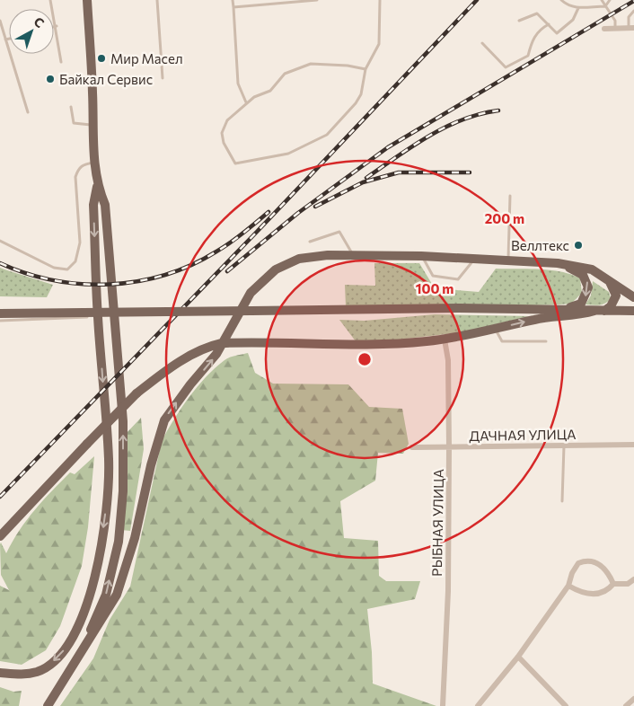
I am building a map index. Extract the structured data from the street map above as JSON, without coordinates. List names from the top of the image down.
{
  "streets": {
    "street": ["ДАЧНАЯ УЛИЦА", "РЫБНАЯ УЛИЦА"]
  },
  "crossings": [
    ["ДАЧНАЯ УЛИЦА", "РЫБНАЯ УЛИЦА"]
  ],
  "places": ["Мир Масел", "Байкал Сервис", "Веллтекс"],
  "north": "top right",
  "rings": ["200 m", "100 m"]
}
